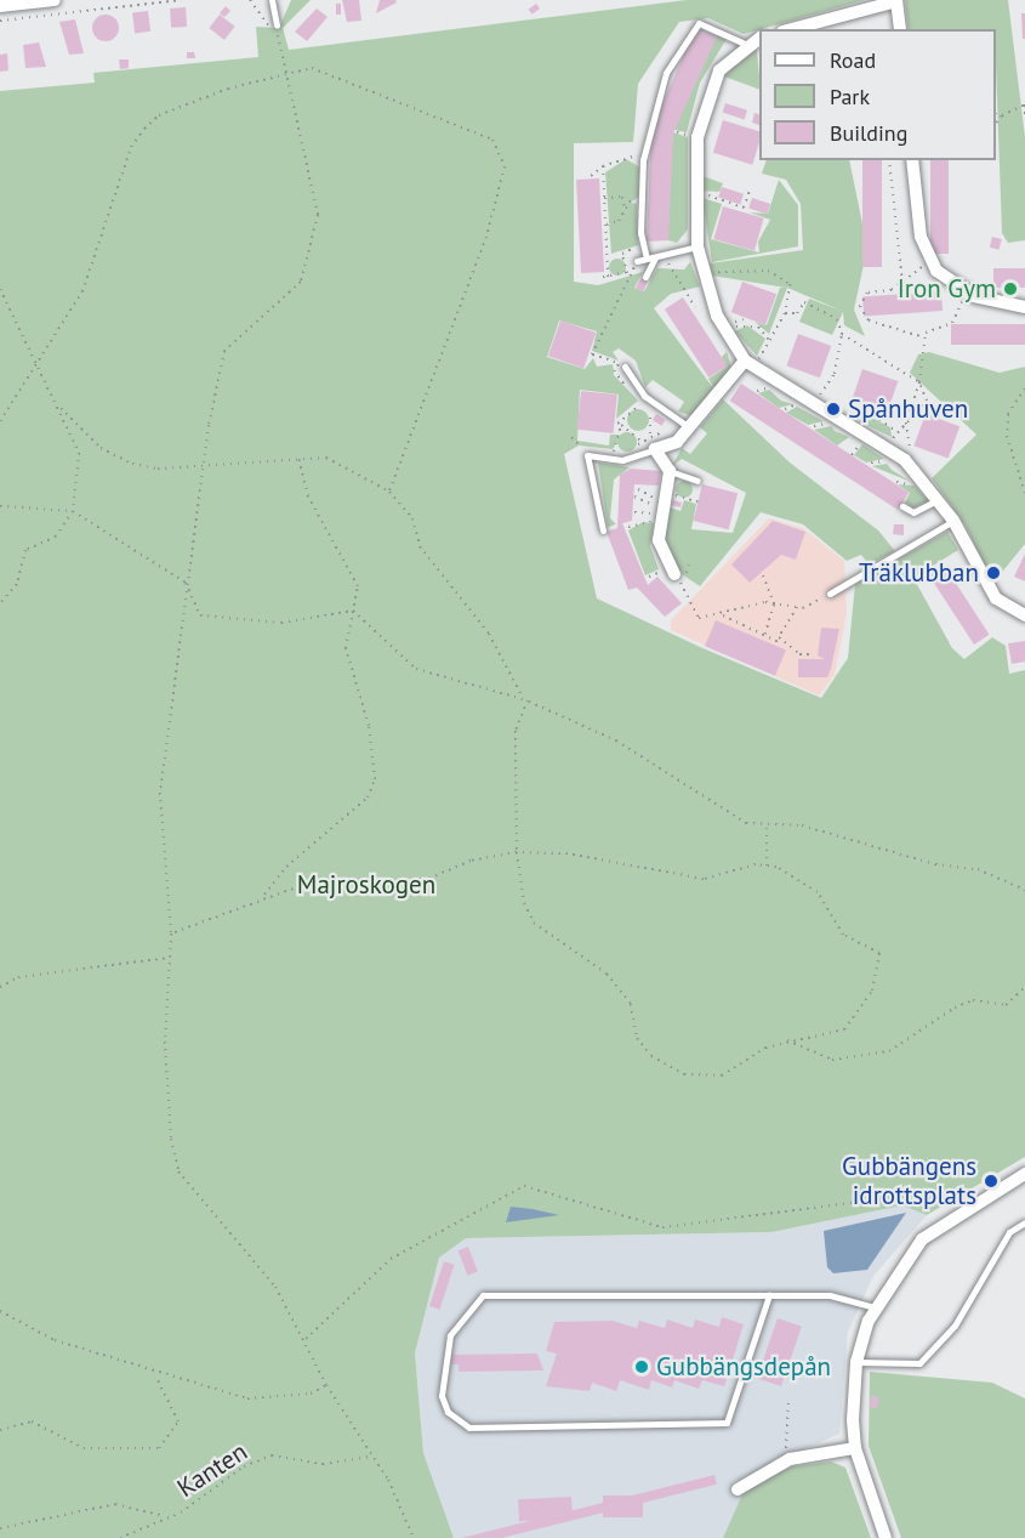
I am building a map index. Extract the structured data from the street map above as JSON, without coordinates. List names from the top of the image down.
{
  "streets": {
    "path": ["Kanten"]
  },
  "parks": ["Majroskogen"],
  "places": [
    "Iron Gym",
    "Spånhuven",
    "Träklubban",
    "Gubbängens idrottsplats",
    "Gubbängsdepån"
  ],
  "legend": ["Road", "Park", "Building"]
}
